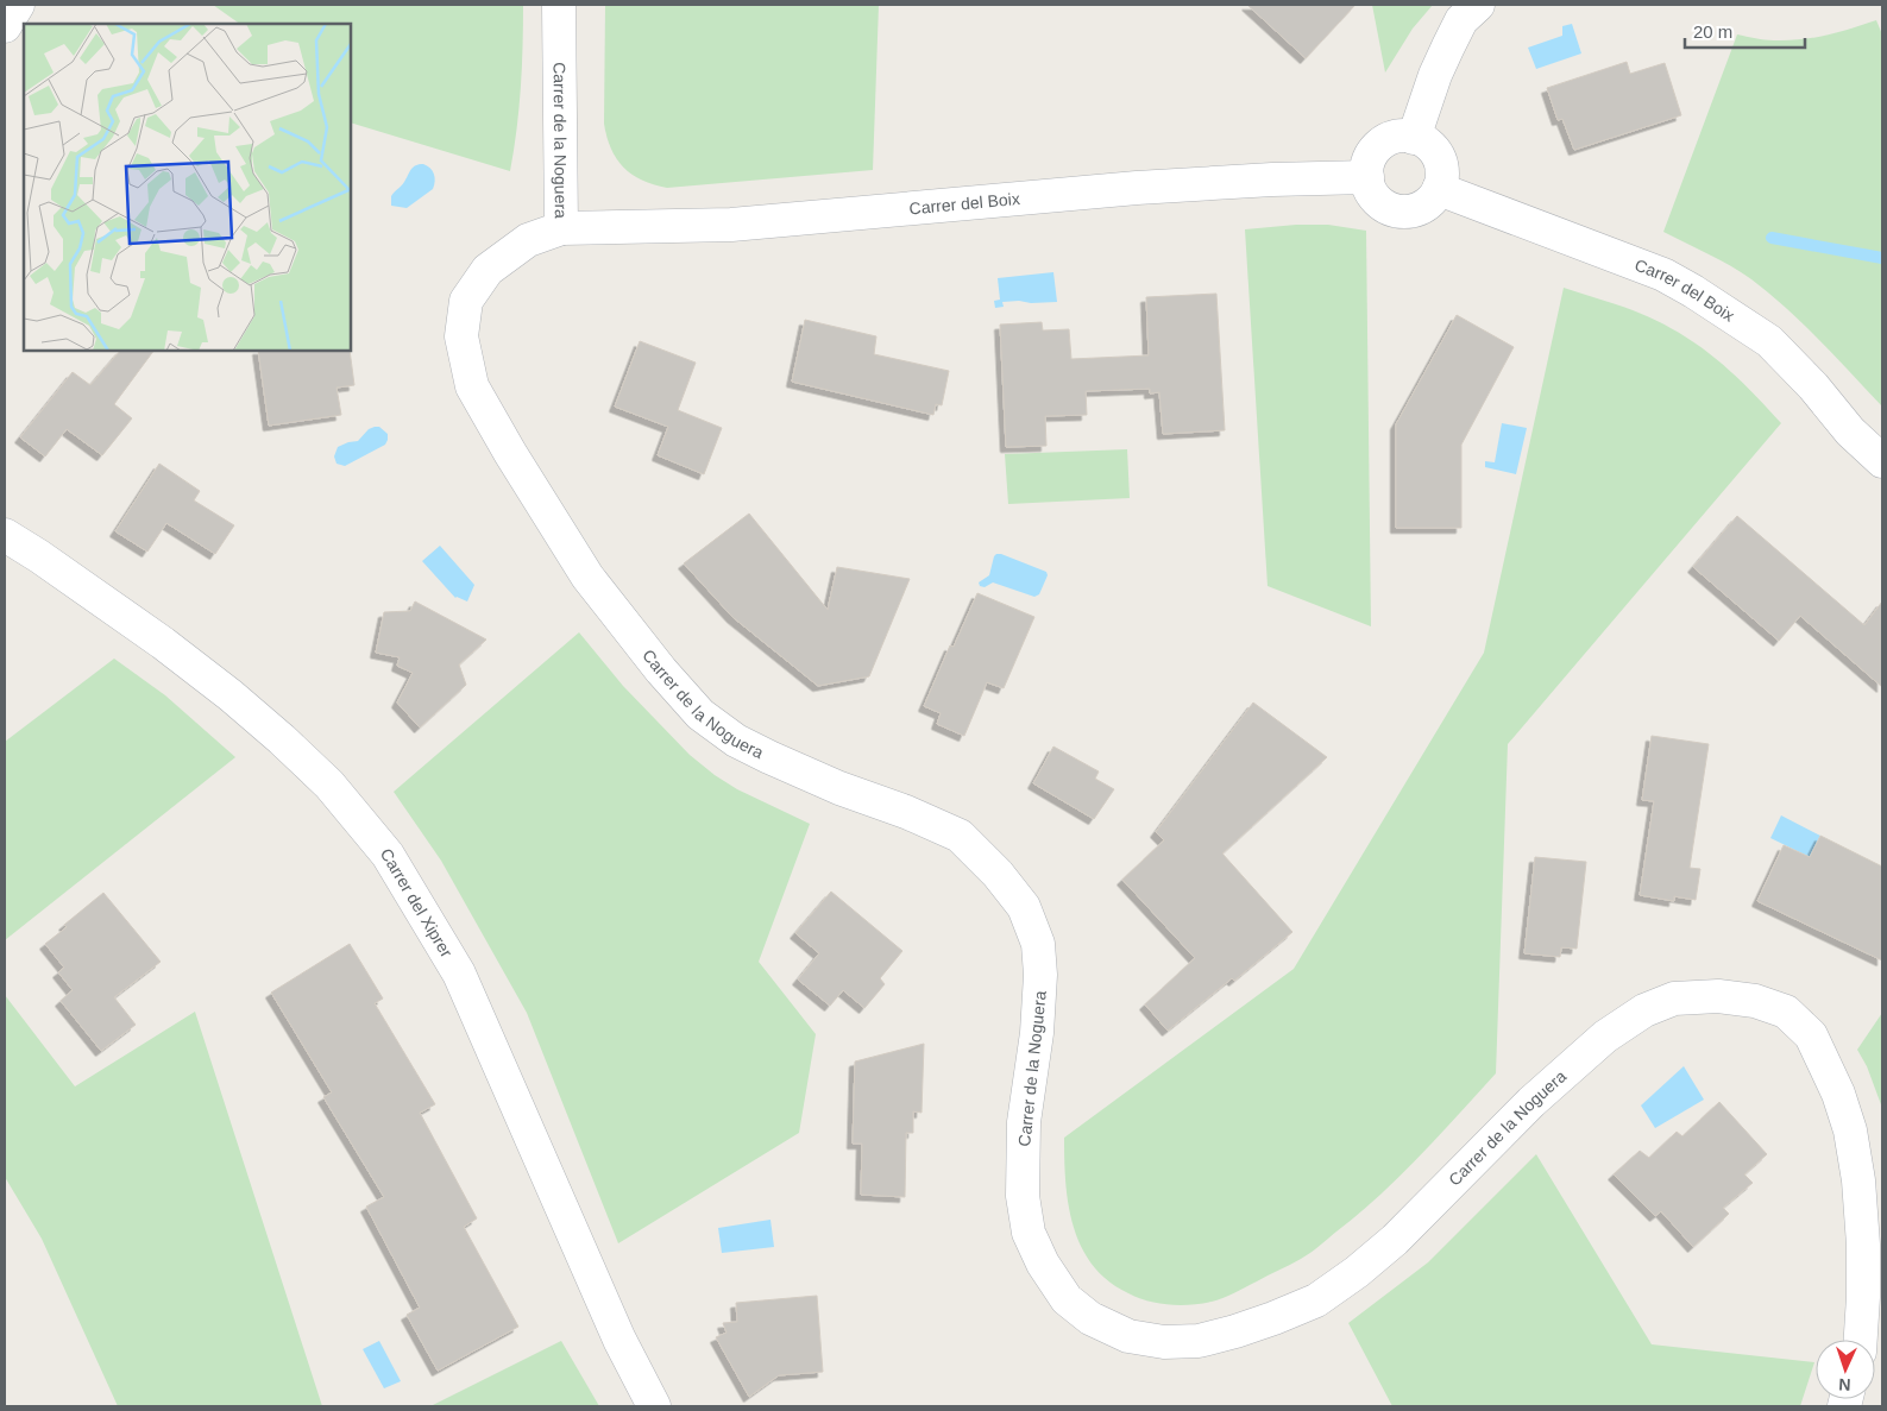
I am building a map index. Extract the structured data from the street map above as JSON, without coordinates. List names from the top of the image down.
{
  "streets": {
    "street": ["Carrer de la Noguera", "Carrer del Boix", "Carrer del Xiprer"]
  },
  "crossings": [
    ["Carrer de la Noguera", "Carrer del Boix"]
  ],
  "scale_bar": "20 m",
  "north": "bottom"
}
